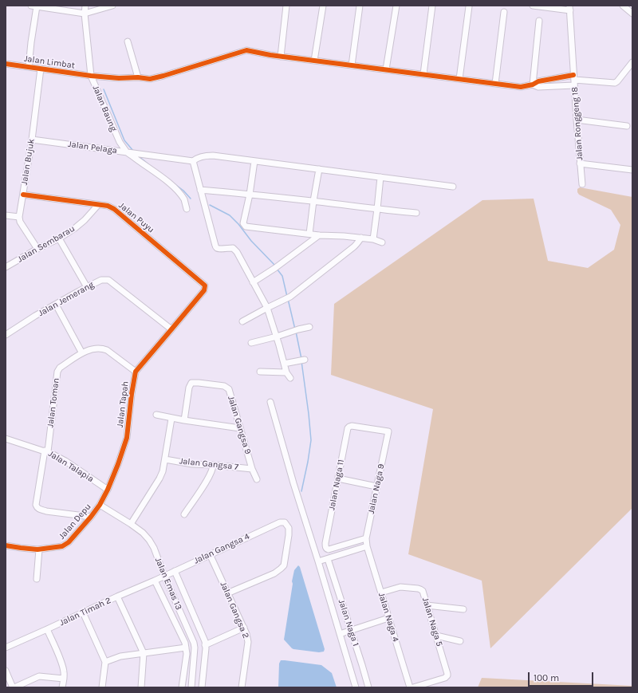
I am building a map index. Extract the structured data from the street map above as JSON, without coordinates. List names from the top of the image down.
{
  "streets": {
    "street": [
      "Jalan Limbat",
      "Jalan Baung",
      "Jalan Ronggeng 18",
      "Jalan Pelaga",
      "Jalan Bujuk",
      "Jalan Puyu",
      "Jalan Sembarau",
      "Jalan Jemerang",
      "Jalan Toman",
      "Jalan Tapah",
      "Jalan Gangsa 9",
      "Jalan Gangsa 7",
      "Jalan Talapia",
      "Jalan Naga 11",
      "Jalan Naga 9",
      "Jalan Depu",
      "Jalan Gangsa 4",
      "Jalan Emas 13",
      "Jalan Gangsa 2",
      "Jalan Timah 2",
      "Jalan Naga 4",
      "Jalan Naga 5",
      "Jalan Naga 1"
    ]
  },
  "crossings": [
    ["Jalan Limbat", "Jalan Baung"],
    ["Jalan Limbat", "Jalan Bujuk"],
    ["Jalan Baung", "Jalan Pelaga"],
    ["Jalan Pelaga", "Jalan Bujuk"],
    ["Jalan Bujuk", "Jalan Puyu"],
    ["Jalan Puyu", "Jalan Sembarau"],
    ["Jalan Puyu", "Jalan Tapah"],
    ["Jalan Jemerang", "Jalan Tapah"],
    ["Jalan Toman", "Jalan Tapah"],
    ["Jalan Toman", "Jalan Talapia"],
    ["Jalan Tapah", "Jalan Talapia"],
    ["Jalan Tapah", "Jalan Depu"],
    ["Jalan Gangsa 9", "Jalan Gangsa 7"],
    ["Jalan Talapia", "Jalan Depu"],
    ["Jalan Naga 11", "Jalan Naga 9"],
    ["Jalan Naga 9", "Jalan Naga 4"],
    ["Jalan Depu", "Jalan Emas 13"],
    ["Jalan Gangsa 4", "Jalan Emas 13"],
    ["Jalan Gangsa 4", "Jalan Gangsa 2"],
    ["Jalan Gangsa 4", "Jalan Timah 2"],
    ["Jalan Emas 13", "Jalan Timah 2"],
    ["Jalan Naga 4", "Jalan Naga 5"]
  ],
  "scale_bar": "100 m"
}
